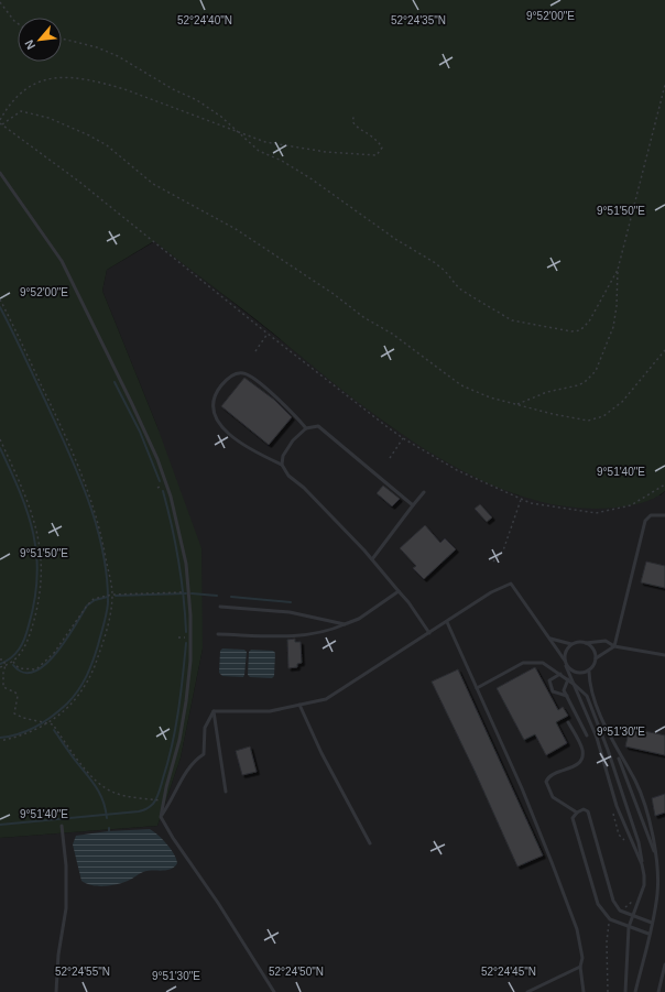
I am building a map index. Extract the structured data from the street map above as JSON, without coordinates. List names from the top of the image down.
{
  "north": "bottom left",
  "coordinates": [
    "9°52'00\"E",
    "52°24'40\"N",
    "52°24'35\"N",
    "9°51'50\"E",
    "9°51'40\"E",
    "9°51'30\"E",
    "52°24'55\"N",
    "52°24'50\"N",
    "52°24'45\"N"
  ]
}
